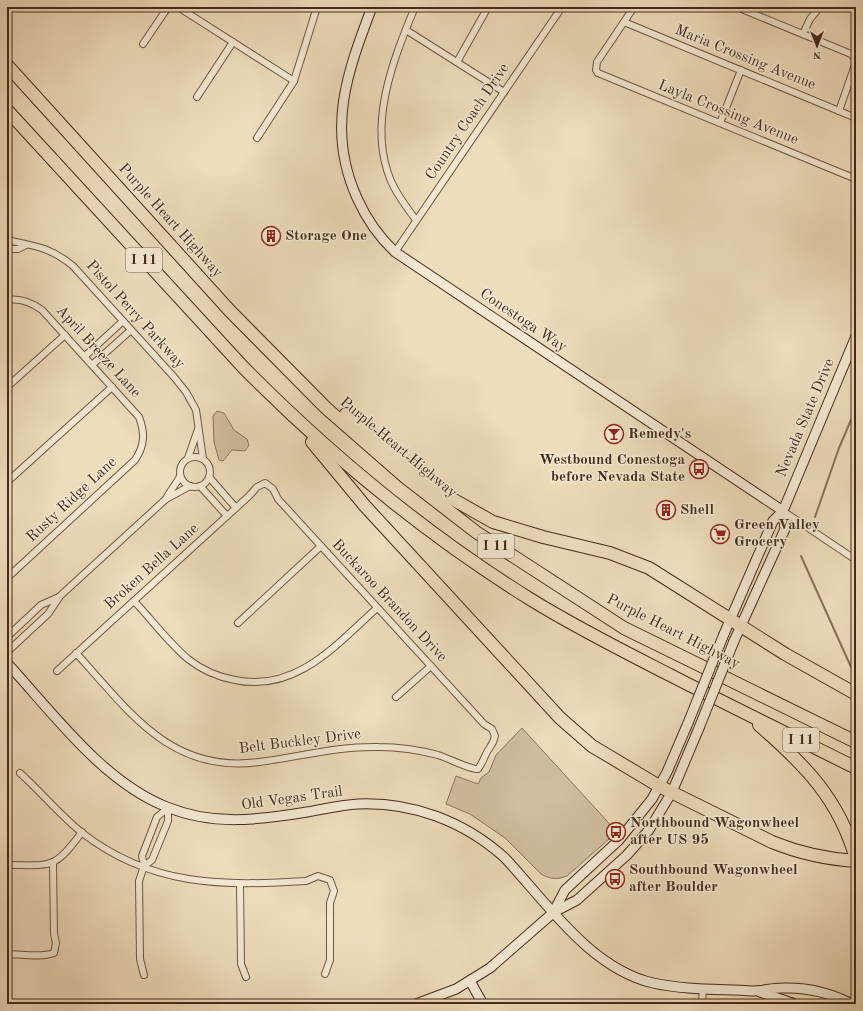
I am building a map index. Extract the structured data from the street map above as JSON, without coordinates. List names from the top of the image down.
{
  "streets": {
    "highway": ["Purple Heart Highway", "I 11"],
    "street": [
      "Maria Crossing Avenue",
      "Layla Crossing Avenue",
      "Country Coach Drive",
      "Pistol Perry Parkway",
      "Conestoga Way",
      "April Breeze Lane",
      "Nevada State Drive",
      "Rusty Ridge Lane",
      "Broken Bella Lane",
      "Buckaroo Brandon Drive",
      "Belt Buckley Drive",
      "Old Vegas Trail"
    ]
  },
  "crossings": [
    ["Maria Crossing Avenue", "Layla Crossing Avenue"],
    ["Country Coach Drive", "Conestoga Way"],
    ["Conestoga Way", "Nevada State Drive"],
    ["April Breeze Lane", "Rusty Ridge Lane"],
    ["Nevada State Drive", "Old Vegas Trail"],
    ["Broken Bella Lane", "Buckaroo Brandon Drive"],
    ["Broken Bella Lane", "Belt Buckley Drive"],
    ["Buckaroo Brandon Drive", "Belt Buckley Drive"]
  ],
  "places": {
    "building": ["Storage One", "Shell"],
    "bar": ["Remedy's"],
    "bus stop": ["Westbound Conestoga before Nevada State", "Northbound Wagonwheel after US 95", "Southbound Wagonwheel after Boulder"],
    "supermarket": ["Green Valley Grocery"]
  },
  "north": "bottom"
}
